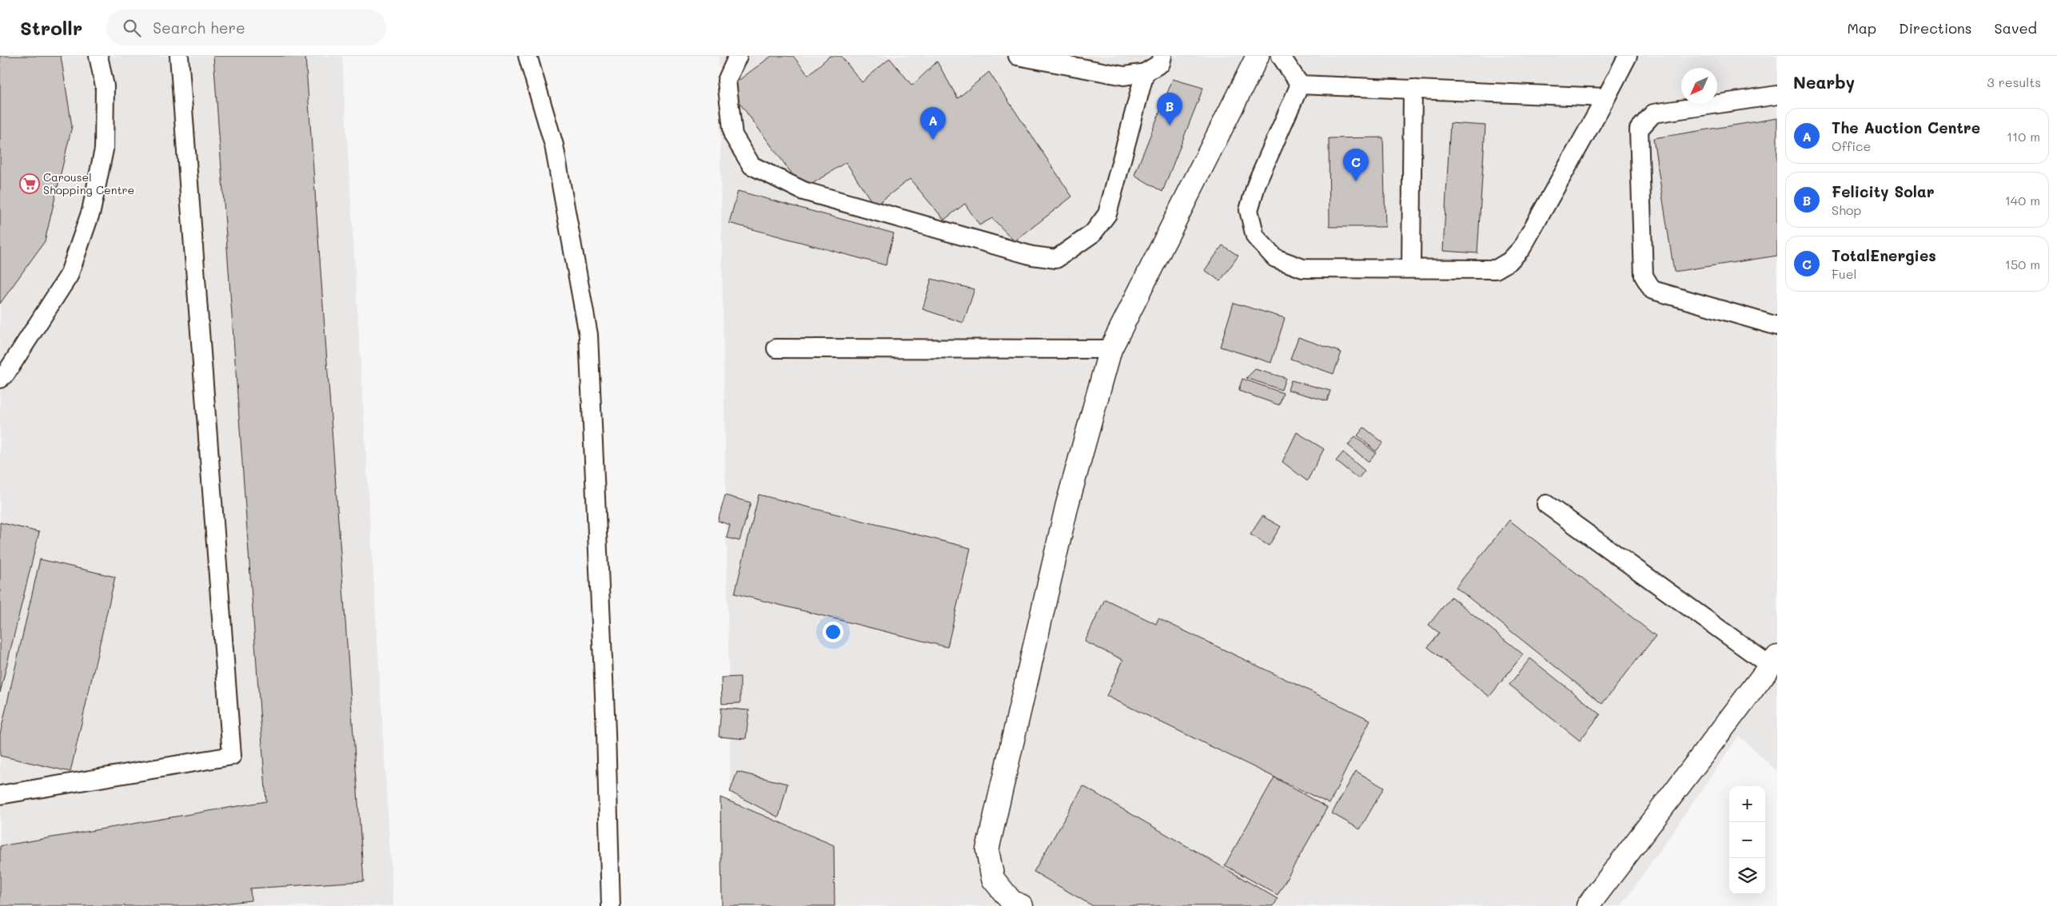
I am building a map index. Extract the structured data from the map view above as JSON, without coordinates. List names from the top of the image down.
{
  "places": {
    "supermarket": ["Carousel Shopping Centre"]
  },
  "north": "bottom left",
  "page": {
    "header": "Strollr",
    "search": "Search here",
    "nav": ["Map", "Directions", "Saved"],
    "heading": ["Nearby", "3 results"],
    "pins": ["B", "A", "C"],
    "list": [
      {
        "mark": "A",
        "name": "The Auction Centre",
        "note": "Office",
        "value": "110 m"
      },
      {
        "mark": "B",
        "name": "Felicity Solar",
        "note": "Shop",
        "value": "140 m"
      },
      {
        "mark": "C",
        "name": "TotalEnergies",
        "note": "Fuel",
        "value": "150 m"
      }
    ],
    "map_buttons": ["+", "−"]
  }
}
